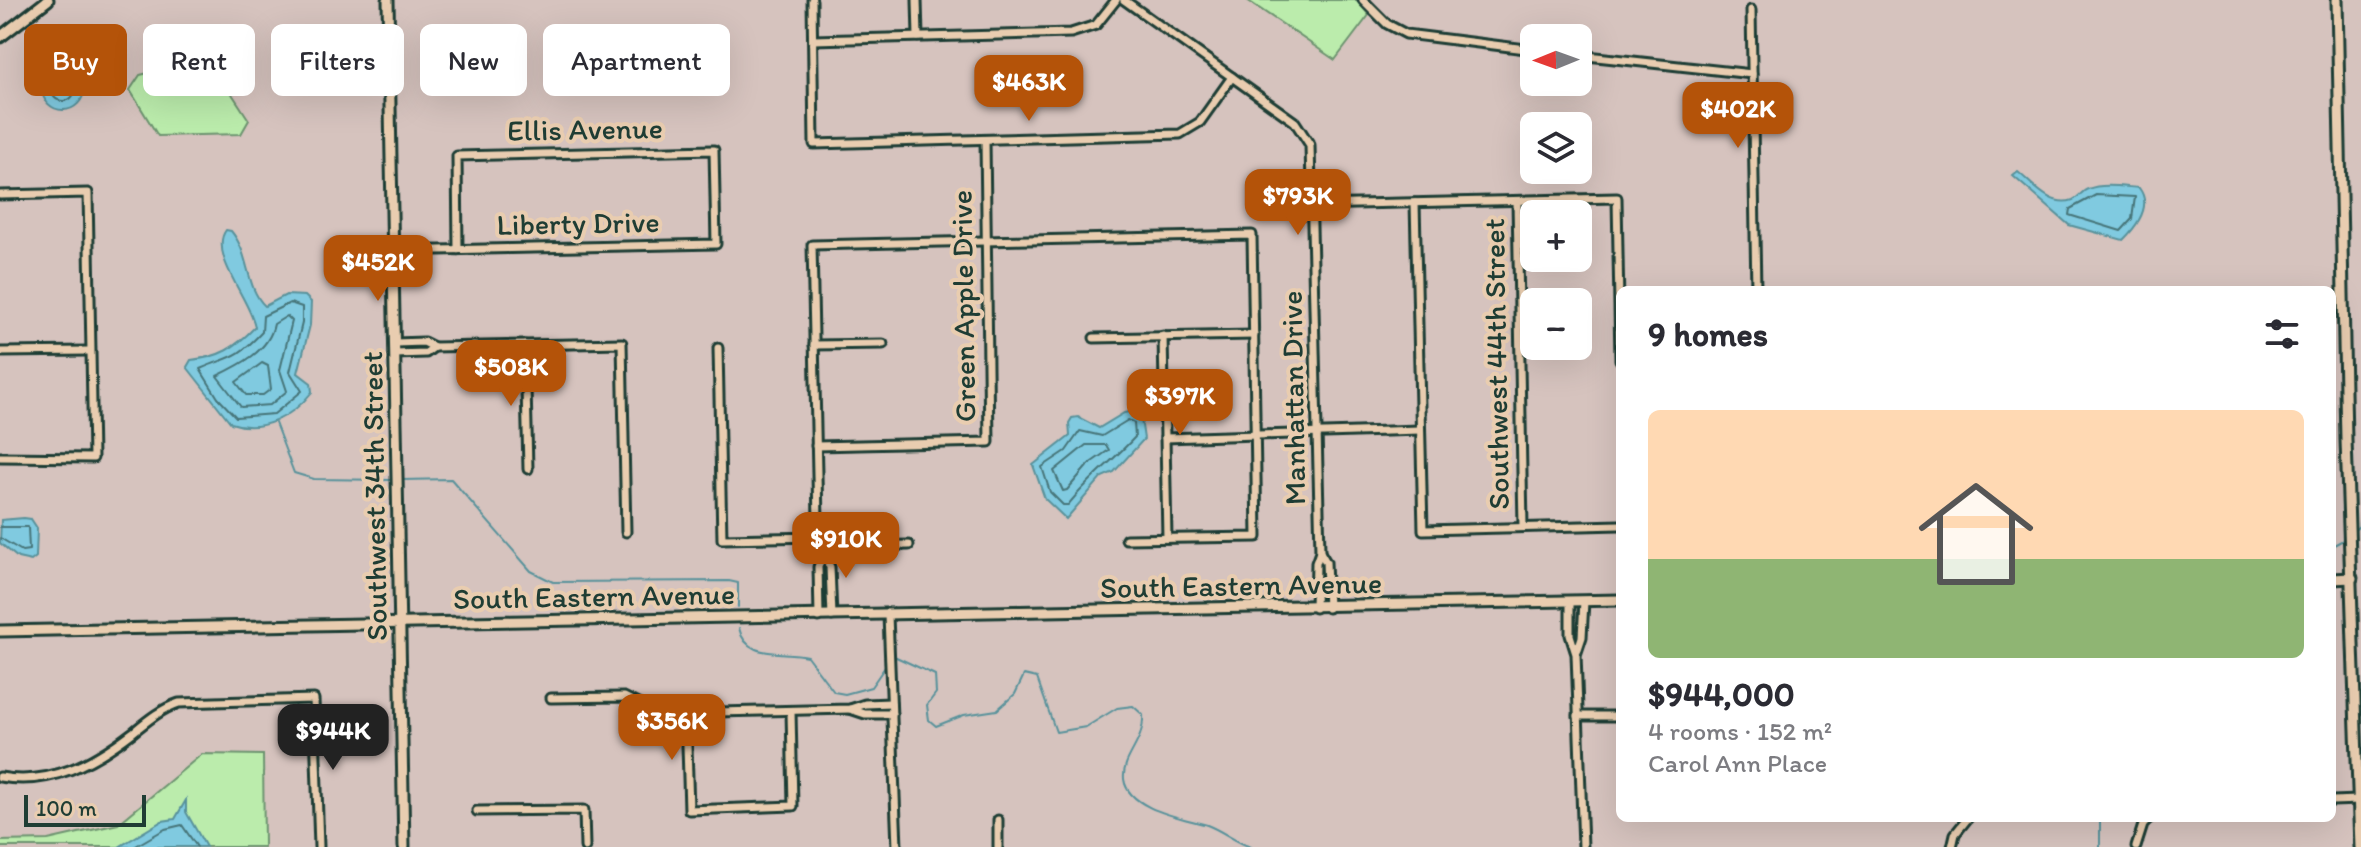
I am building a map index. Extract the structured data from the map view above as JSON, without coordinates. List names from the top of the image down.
{
  "streets": {
    "street": [
      "Ellis Avenue",
      "Liberty Drive",
      "Green Apple Drive",
      "Southwest 44th Street",
      "Manhattan Drive",
      "Southwest 34th Street",
      "South Eastern Avenue"
    ]
  },
  "crossings": [
    ["Ellis Avenue", "Liberty Drive"],
    ["Liberty Drive", "Southwest 34th Street"],
    ["Manhattan Drive", "South Eastern Avenue"],
    ["Southwest 34th Street", "South Eastern Avenue"]
  ],
  "scale_bar": "100 m",
  "north": "left",
  "page": {
    "map_buttons": ["+", "−"],
    "chip": [
      "Buy",
      "Rent",
      "Filters",
      "New",
      "Apartment"
    ],
    "price": [
      "$463K",
      "$402K",
      "$793K",
      "$452K",
      "$508K",
      "$397K",
      "$910K",
      "$356K",
      "$944K"
    ],
    "heading": "9 homes",
    "list": [
      {
        "name": "$944,000",
        "note": "4 rooms · 152 m² · Carol Ann Place"
      }
    ],
    "scale": "100 m"
  }
}
